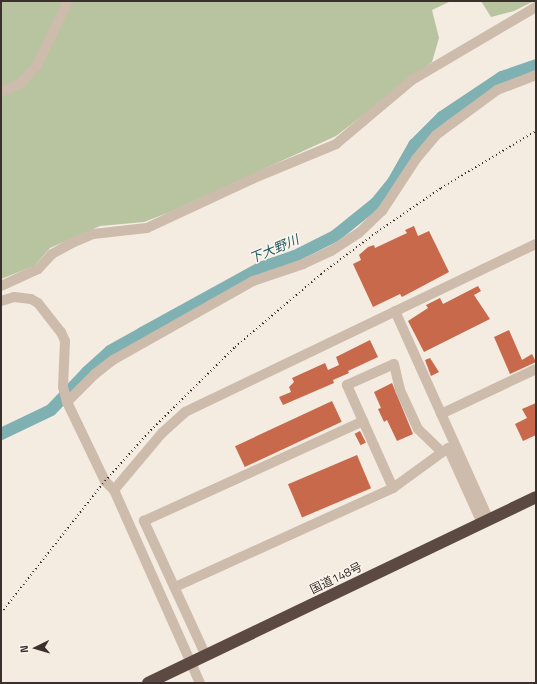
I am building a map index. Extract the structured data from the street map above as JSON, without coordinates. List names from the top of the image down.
{
  "streets": {
    "highway": ["国道148号"]
  },
  "water": ["下大野川"],
  "north": "left"
}
